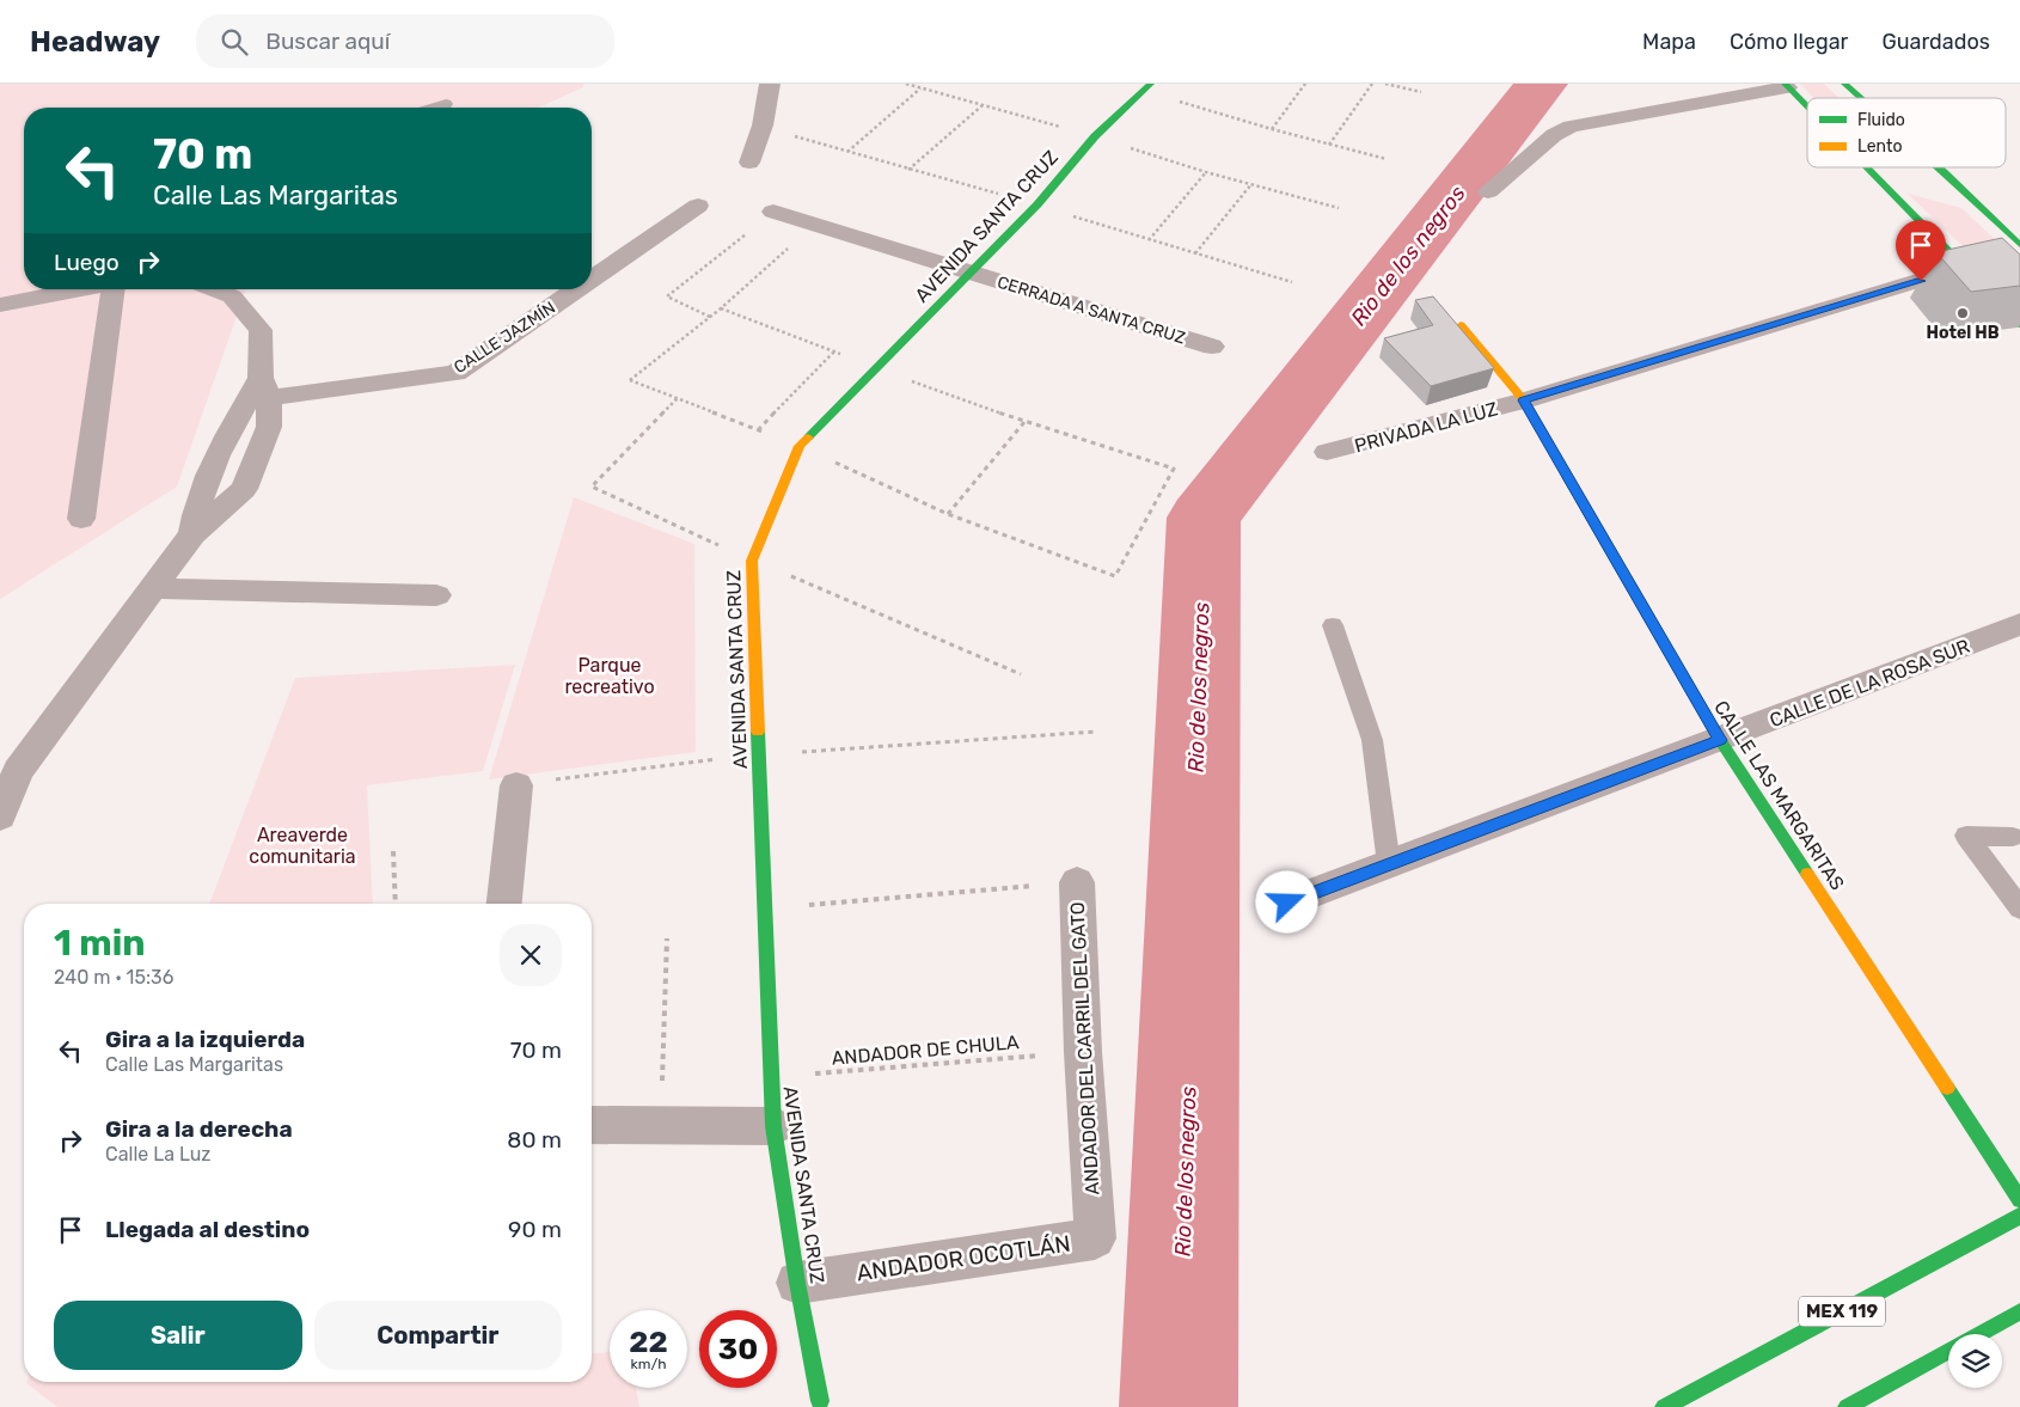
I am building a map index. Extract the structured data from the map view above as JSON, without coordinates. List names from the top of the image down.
{
  "streets": {
    "street": [
      "AVENIDA SANTA CRUZ",
      "CERRADA A SANTA CRUZ",
      "CALLE JAZMÍN",
      "PRIVADA LA LUZ",
      "CALLE DE LA ROSA SUR",
      "CALLE LAS MARGARITAS",
      "ANDADOR DEL CARRIL DEL GATO",
      "ANDADOR OCOTLÁN",
      "MEX 119"
    ],
    "path": ["ANDADOR DE CHULA"]
  },
  "crossings": [
    ["AVENIDA SANTA CRUZ", "CERRADA A SANTA CRUZ"],
    ["AVENIDA SANTA CRUZ", "ANDADOR DEL CARRIL DEL GATO"],
    ["AVENIDA SANTA CRUZ", "ANDADOR DE CHULA"],
    ["AVENIDA SANTA CRUZ", "ANDADOR OCOTLÁN"],
    ["PRIVADA LA LUZ", "CALLE LAS MARGARITAS"],
    ["CALLE DE LA ROSA SUR", "CALLE LAS MARGARITAS"],
    ["ANDADOR DEL CARRIL DEL GATO", "ANDADOR DE CHULA"],
    ["ANDADOR DEL CARRIL DEL GATO", "ANDADOR OCOTLÁN"]
  ],
  "water": ["Rio de los negros"],
  "parks": ["Parque recreativo", "Areaverde comunitaria"],
  "places": ["Hotel HB"],
  "legend": ["Fluido", "Lento"],
  "page": {
    "header": "Headway",
    "search": "Buscar aquí",
    "nav": ["Mapa", "Cómo llegar", "Guardados"],
    "turn": ["70 m", "Calle Las Margaritas"],
    "then": "Luego",
    "heading": ["1 min", "240 m · 15:36"],
    "list": [
      {
        "name": "Gira a la izquierda",
        "note": "Calle Las Margaritas",
        "value": "70 m"
      },
      {
        "name": "Gira a la derecha",
        "note": "Calle La Luz",
        "value": "80 m"
      },
      {
        "name": "Llegada al destino",
        "value": "90 m"
      }
    ],
    "buttons": ["Salir", "Compartir"],
    "speed": "22 km/h",
    "limit": "30"
  }
}
